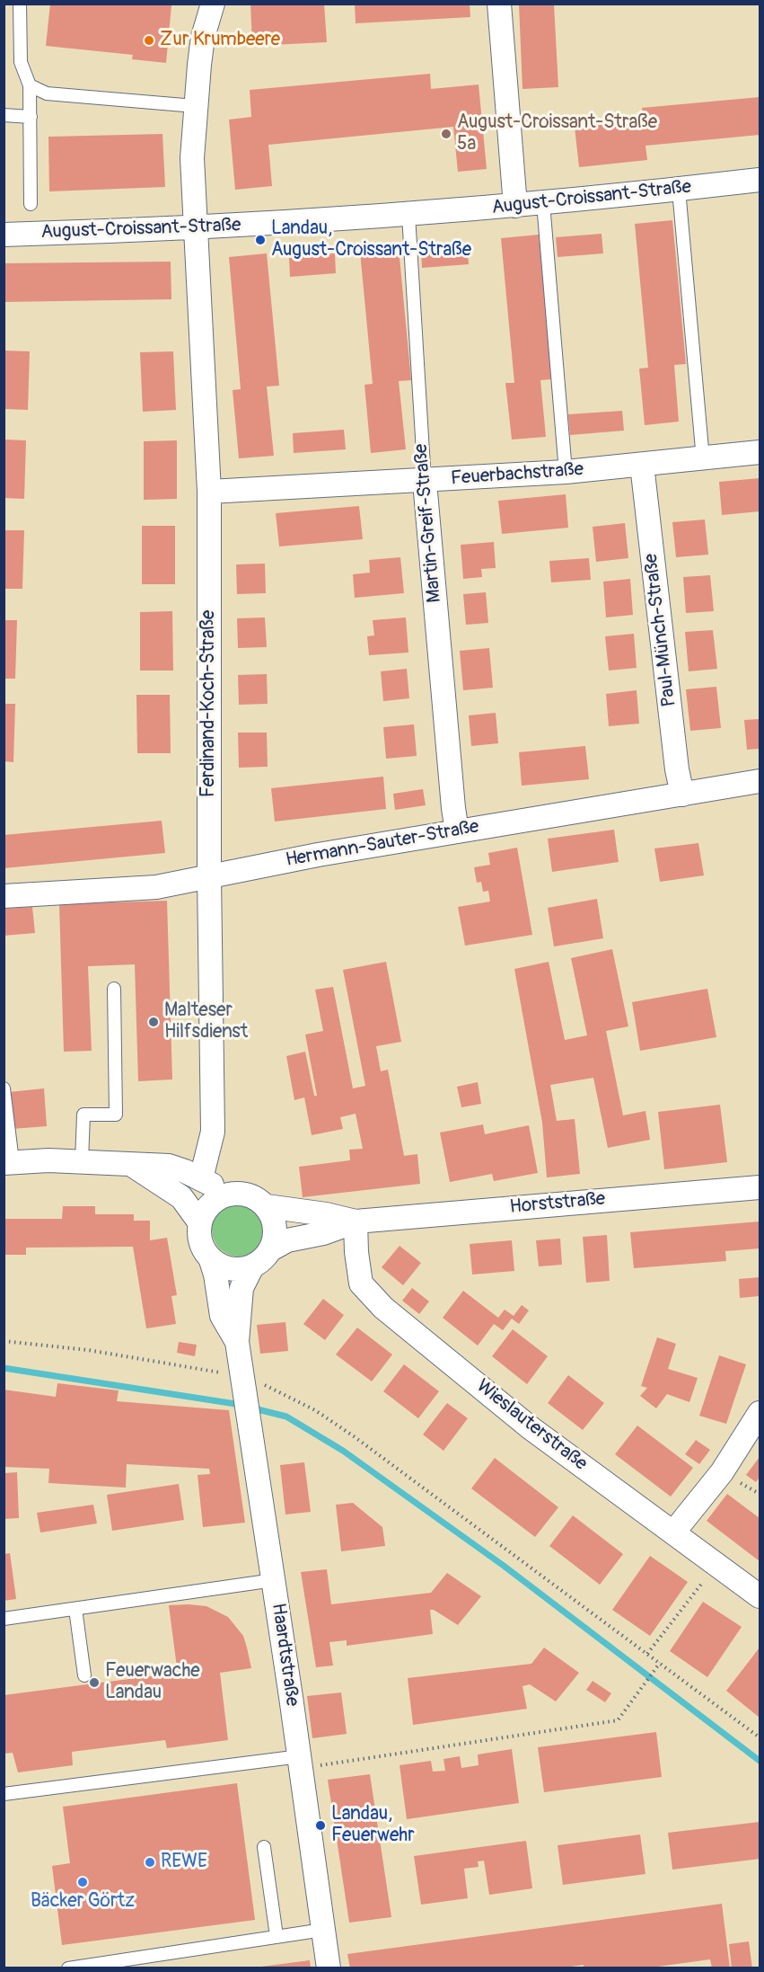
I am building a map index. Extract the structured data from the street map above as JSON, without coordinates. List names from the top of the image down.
{
  "streets": {
    "street": [
      "August-Croissant-Straße",
      "Feuerbachstraße",
      "Martin-Greif-Straße",
      "Paul-Münch-Straße",
      "Ferdinand-Koch-Straße",
      "Hermann-Sauter-Straße",
      "Horststraße",
      "Wieslauterstraße",
      "Haardtstraße"
    ]
  },
  "crossings": [
    ["August-Croissant-Straße", "Martin-Greif-Straße"],
    ["August-Croissant-Straße", "Ferdinand-Koch-Straße"],
    ["Feuerbachstraße", "Martin-Greif-Straße"],
    ["Feuerbachstraße", "Paul-Münch-Straße"],
    ["Feuerbachstraße", "Ferdinand-Koch-Straße"],
    ["Martin-Greif-Straße", "Hermann-Sauter-Straße"],
    ["Paul-Münch-Straße", "Hermann-Sauter-Straße"],
    ["Ferdinand-Koch-Straße", "Hermann-Sauter-Straße"],
    ["Ferdinand-Koch-Straße", "Horststraße"],
    ["Horststraße", "Wieslauterstraße"],
    ["Horststraße", "Haardtstraße"]
  ],
  "places": [
    "Zur Krumbeere",
    "August-Croissant-Straße 5a",
    "Landau, August-Croissant-Straße",
    "Malteser Hilfsdienst",
    "Feuerwache Landau",
    "Landau, Feuerwehr",
    "REWE",
    "Bäcker Görtz"
  ]
}
